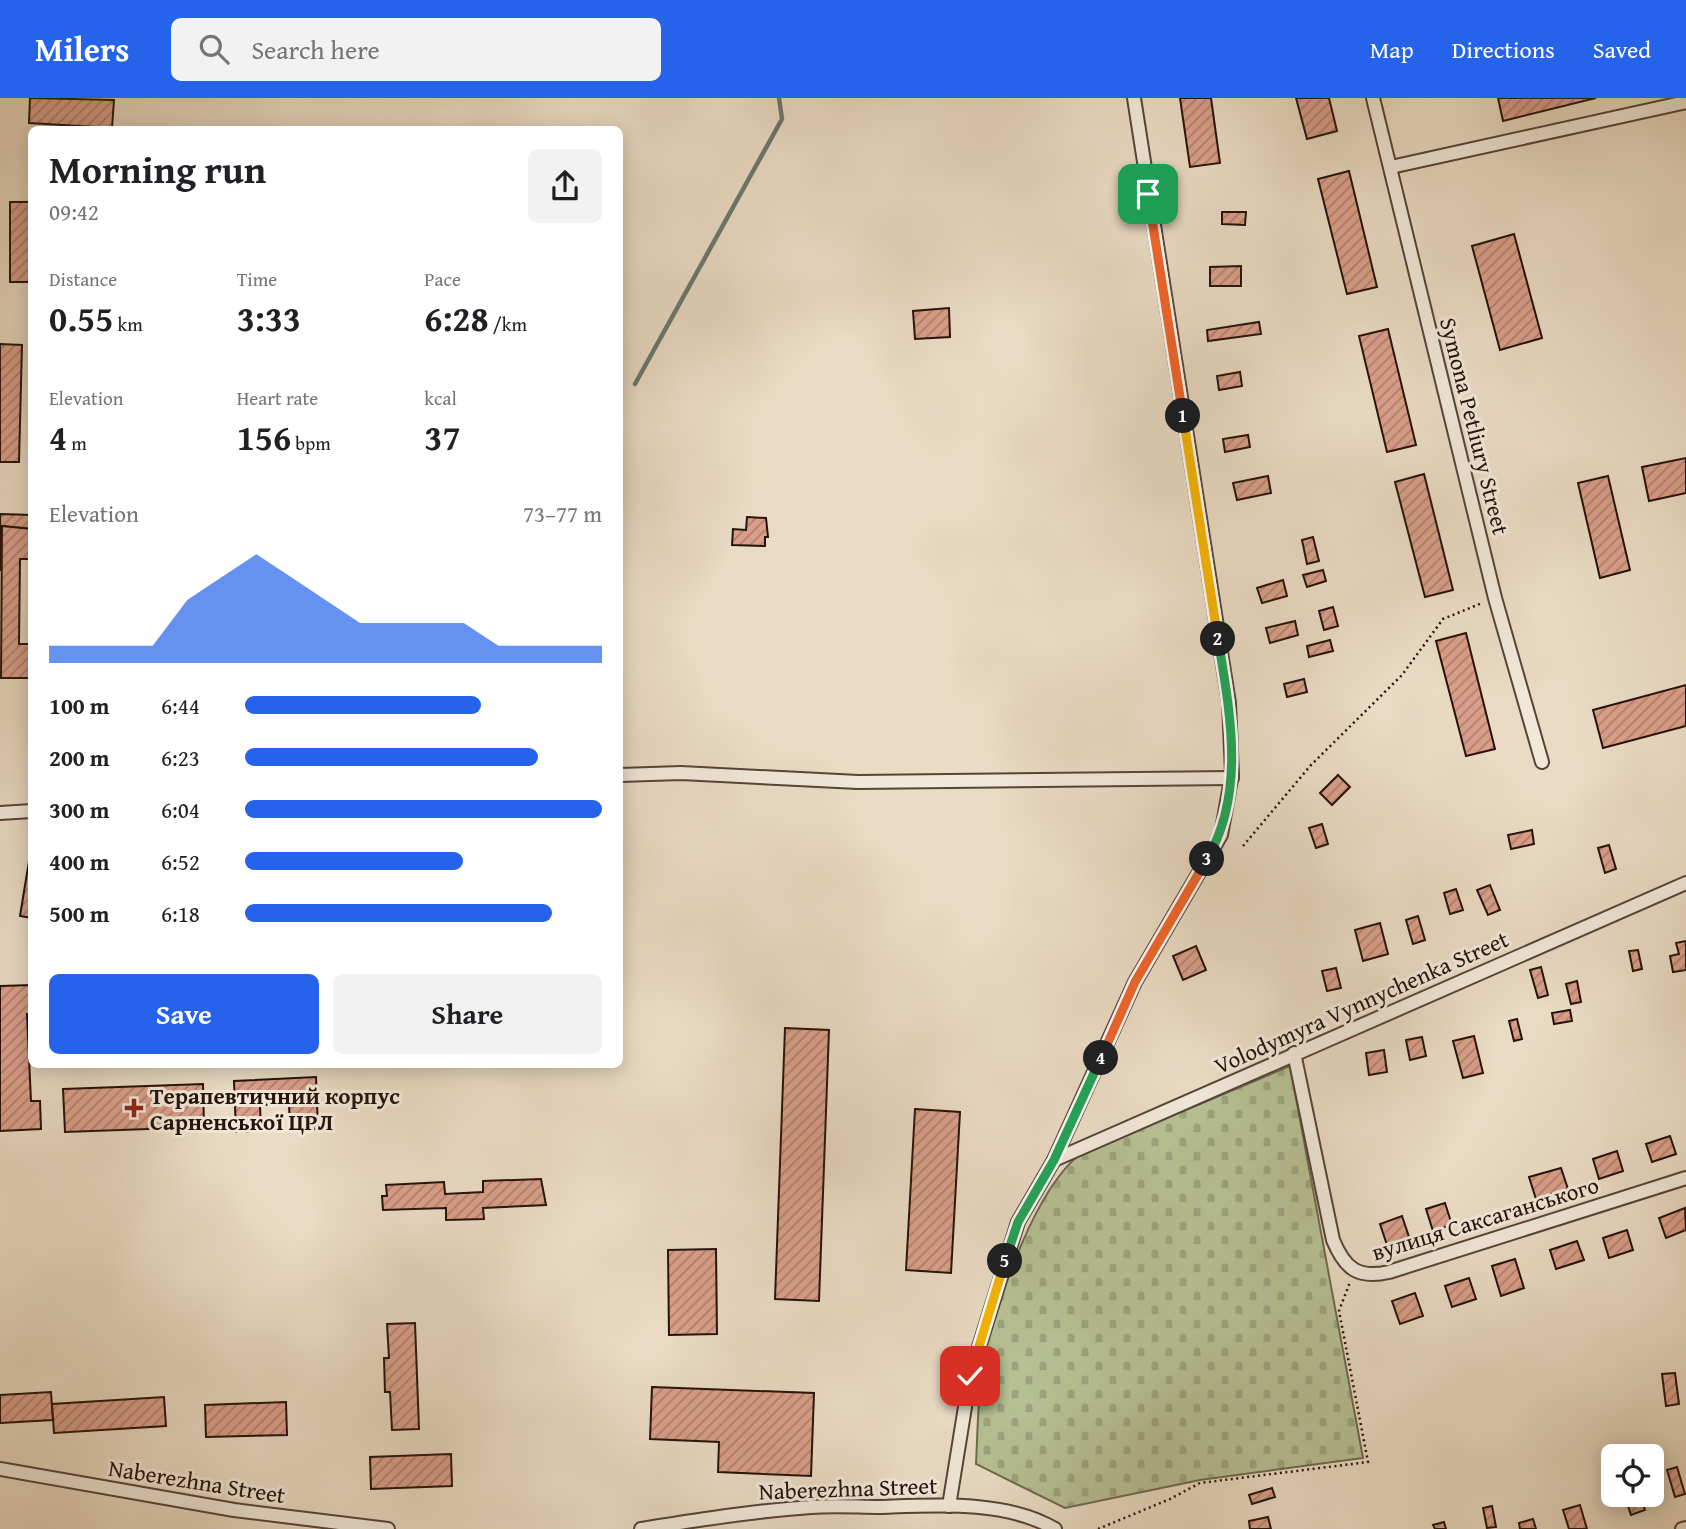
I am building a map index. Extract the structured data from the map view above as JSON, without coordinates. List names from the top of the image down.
{
  "streets": {
    "street": [
      "Symona Petliury Street",
      "Volodymyra Vynnychenka Street",
      "вулиця Саксаганського",
      "Naberezhna Street"
    ]
  },
  "crossings": [
    ["Volodymyra Vynnychenka Street", "вулиця Саксаганського"]
  ],
  "places": {
    "health": ["Терапевтичний корпус Сарненської ЦРЛ"]
  },
  "page": {
    "header": "Milers",
    "search": "Search here",
    "nav": ["Map", "Directions", "Saved"],
    "heading": ["Morning run", "09:42"],
    "stats": [
      ["Distance", "0.55 km"],
      ["Time", "3:33"],
      ["Pace", "6:28 /km"],
      ["Elevation", "4 m"],
      ["Heart rate", "156 bpm"],
      ["kcal", "37"]
    ],
    "pins": [
      "1",
      "2",
      "3",
      "4",
      "5"
    ],
    "chart": ["Elevation", "73–77 m"],
    "list": [
      {
        "name": "100 m",
        "note": "6:44"
      },
      {
        "name": "200 m",
        "note": "6:23"
      },
      {
        "name": "300 m",
        "note": "6:04"
      },
      {
        "name": "400 m",
        "note": "6:52"
      },
      {
        "name": "500 m",
        "note": "6:18"
      }
    ],
    "buttons": ["Save", "Share"]
  }
}
